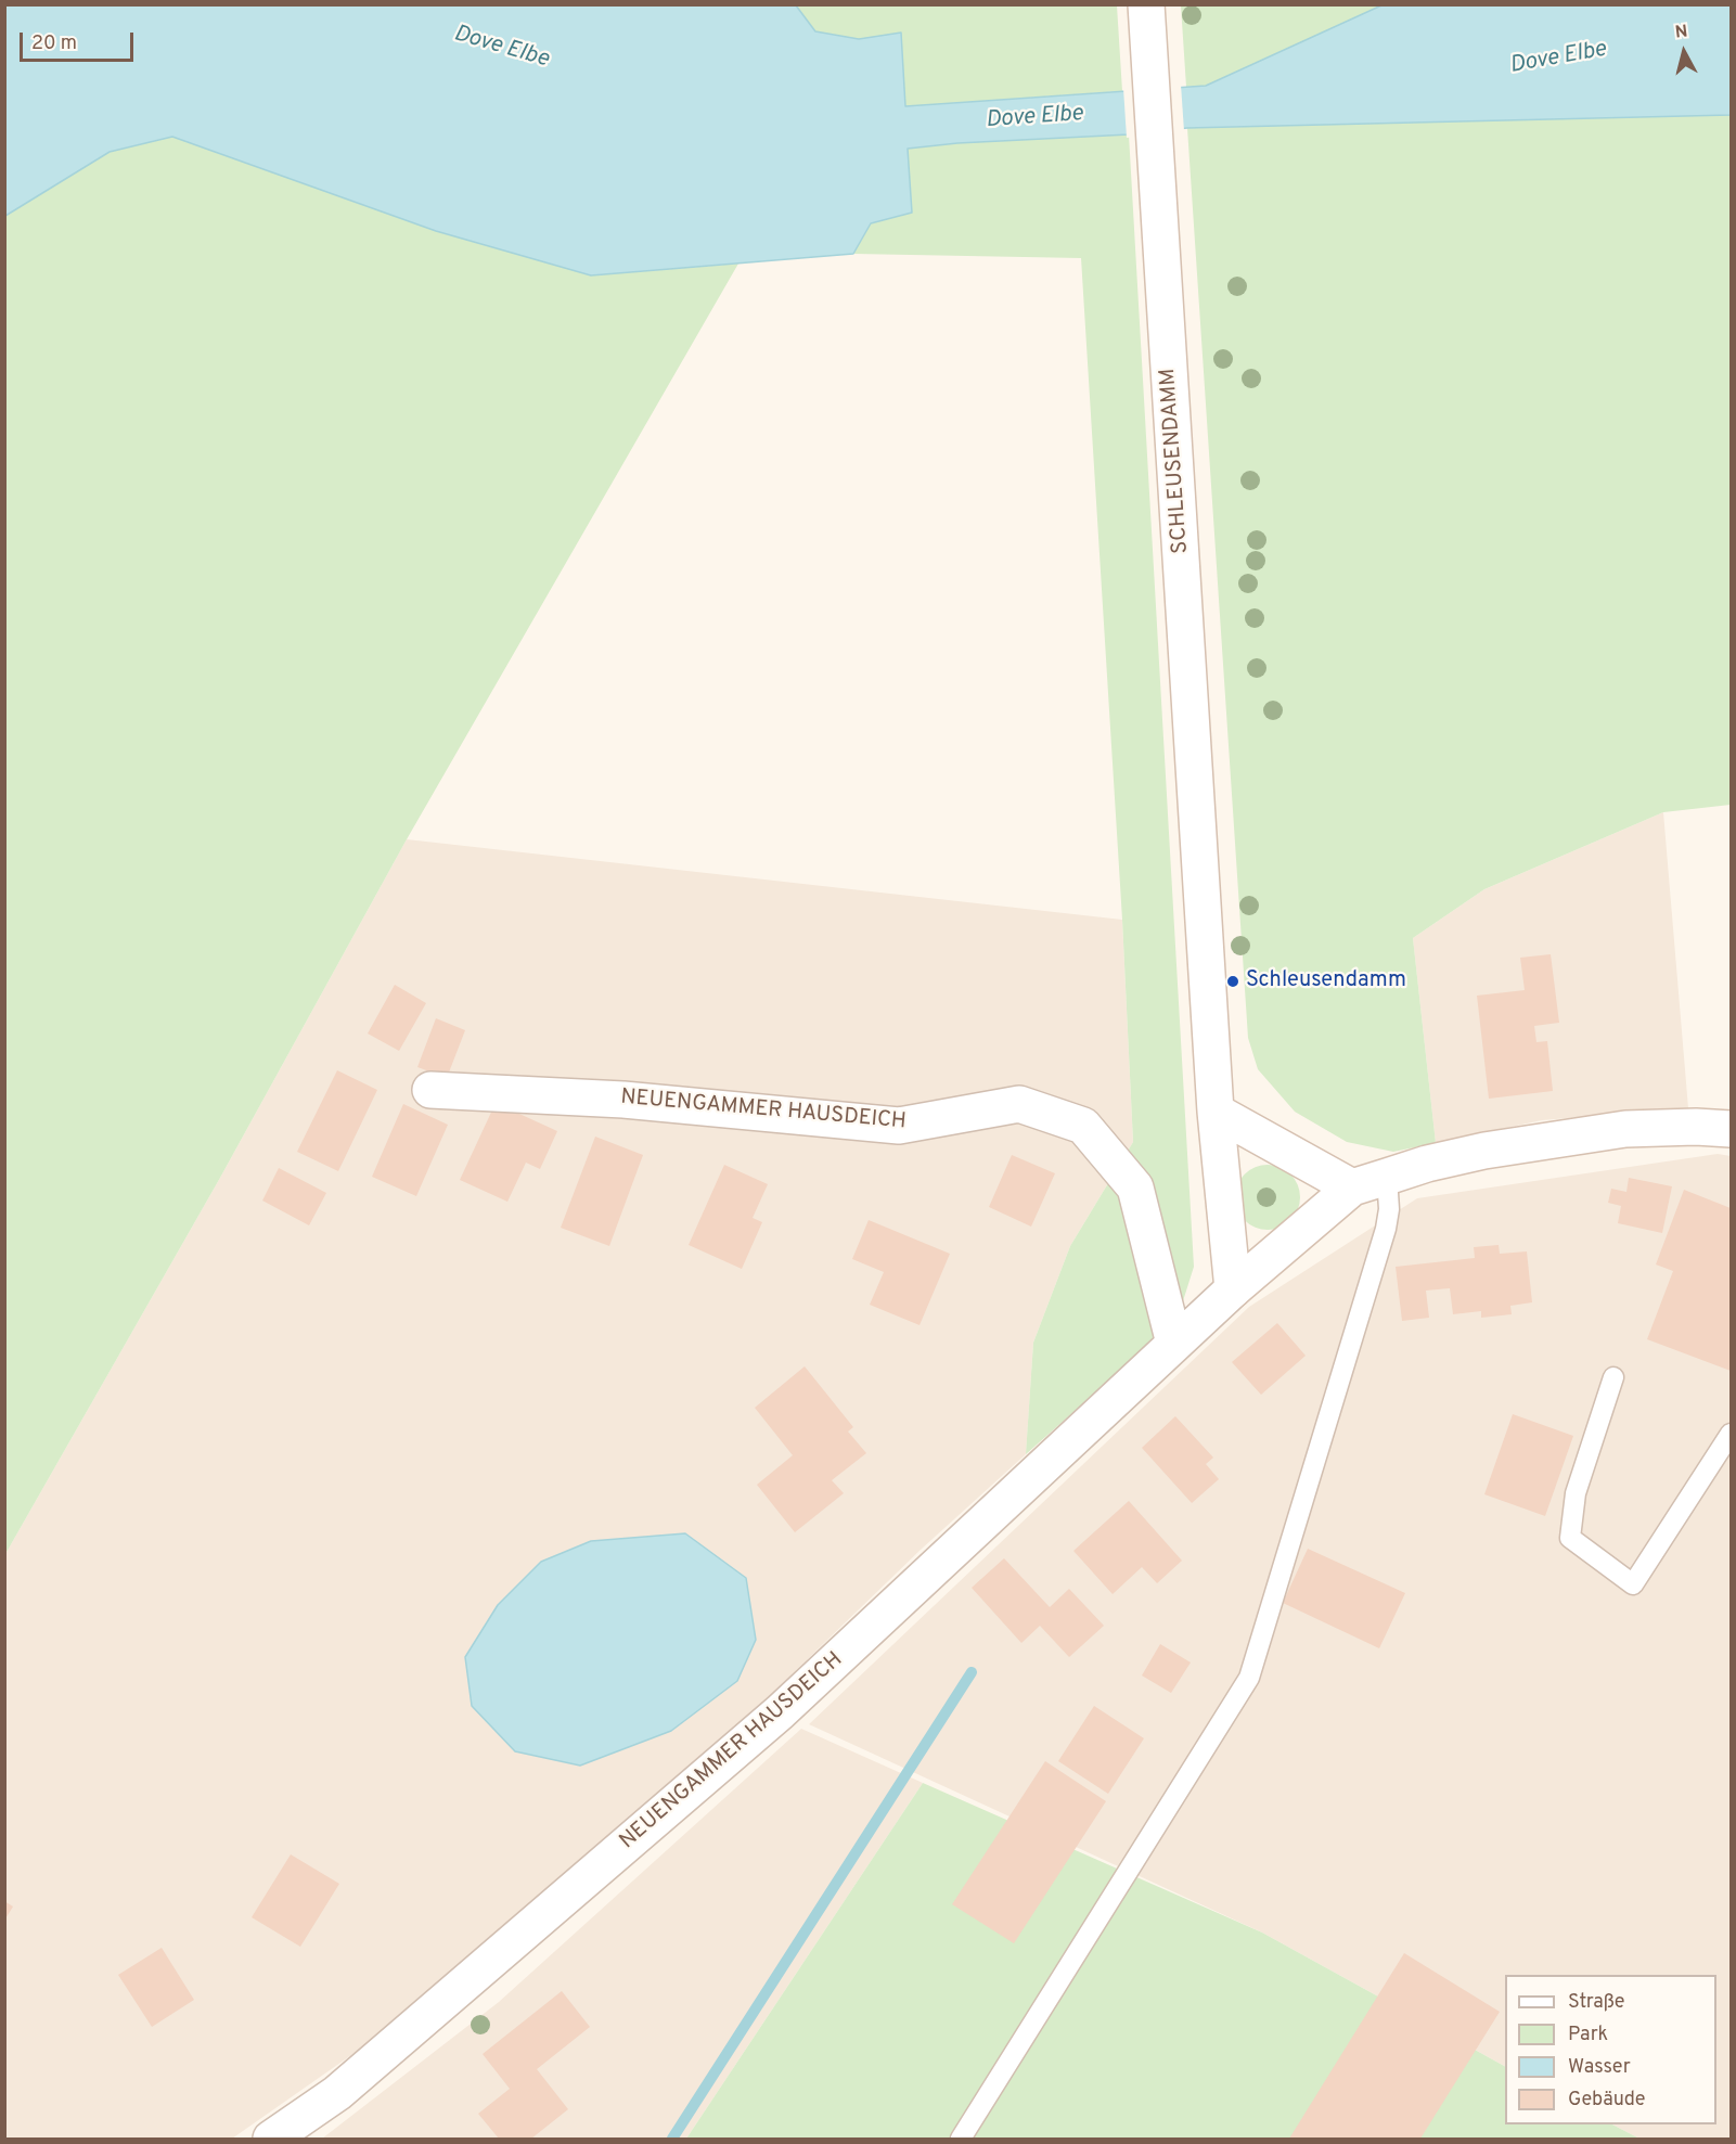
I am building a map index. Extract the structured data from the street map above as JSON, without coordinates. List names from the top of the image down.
{
  "streets": {
    "street": ["SCHLEUSENDAMM", "NEUENGAMMER HAUSDEICH"]
  },
  "crossings": [
    ["SCHLEUSENDAMM", "NEUENGAMMER HAUSDEICH"]
  ],
  "water": ["Dove Elbe"],
  "places": ["Schleusendamm"],
  "legend": [
    "Straße",
    "Park",
    "Wasser",
    "Gebäude"
  ],
  "scale_bar": "20 m",
  "north": "top"
}
